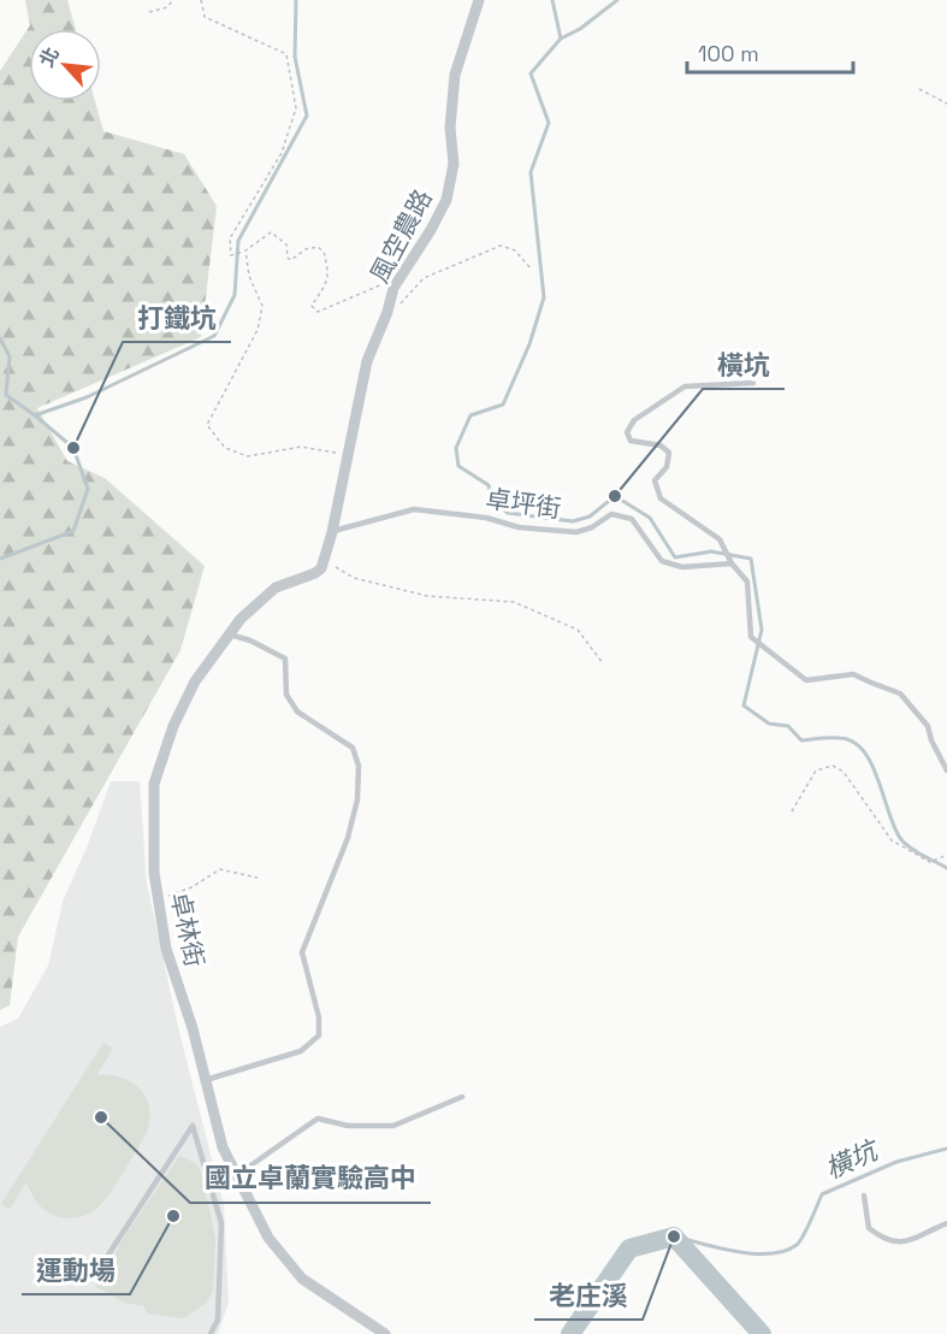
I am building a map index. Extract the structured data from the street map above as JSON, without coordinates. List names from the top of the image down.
{
  "streets": {
    "street": ["風空農路", "卓林街"],
    "lane": ["卓坪街"]
  },
  "crossings": [
    ["風空農路", "卓坪街"]
  ],
  "water": ["橫坑"],
  "places": [
    "打鐵坑",
    "橫坑",
    "國立卓蘭實驗高中",
    "運動場",
    "老庄溪"
  ],
  "scale_bar": "100 m",
  "north": "top left"
}
